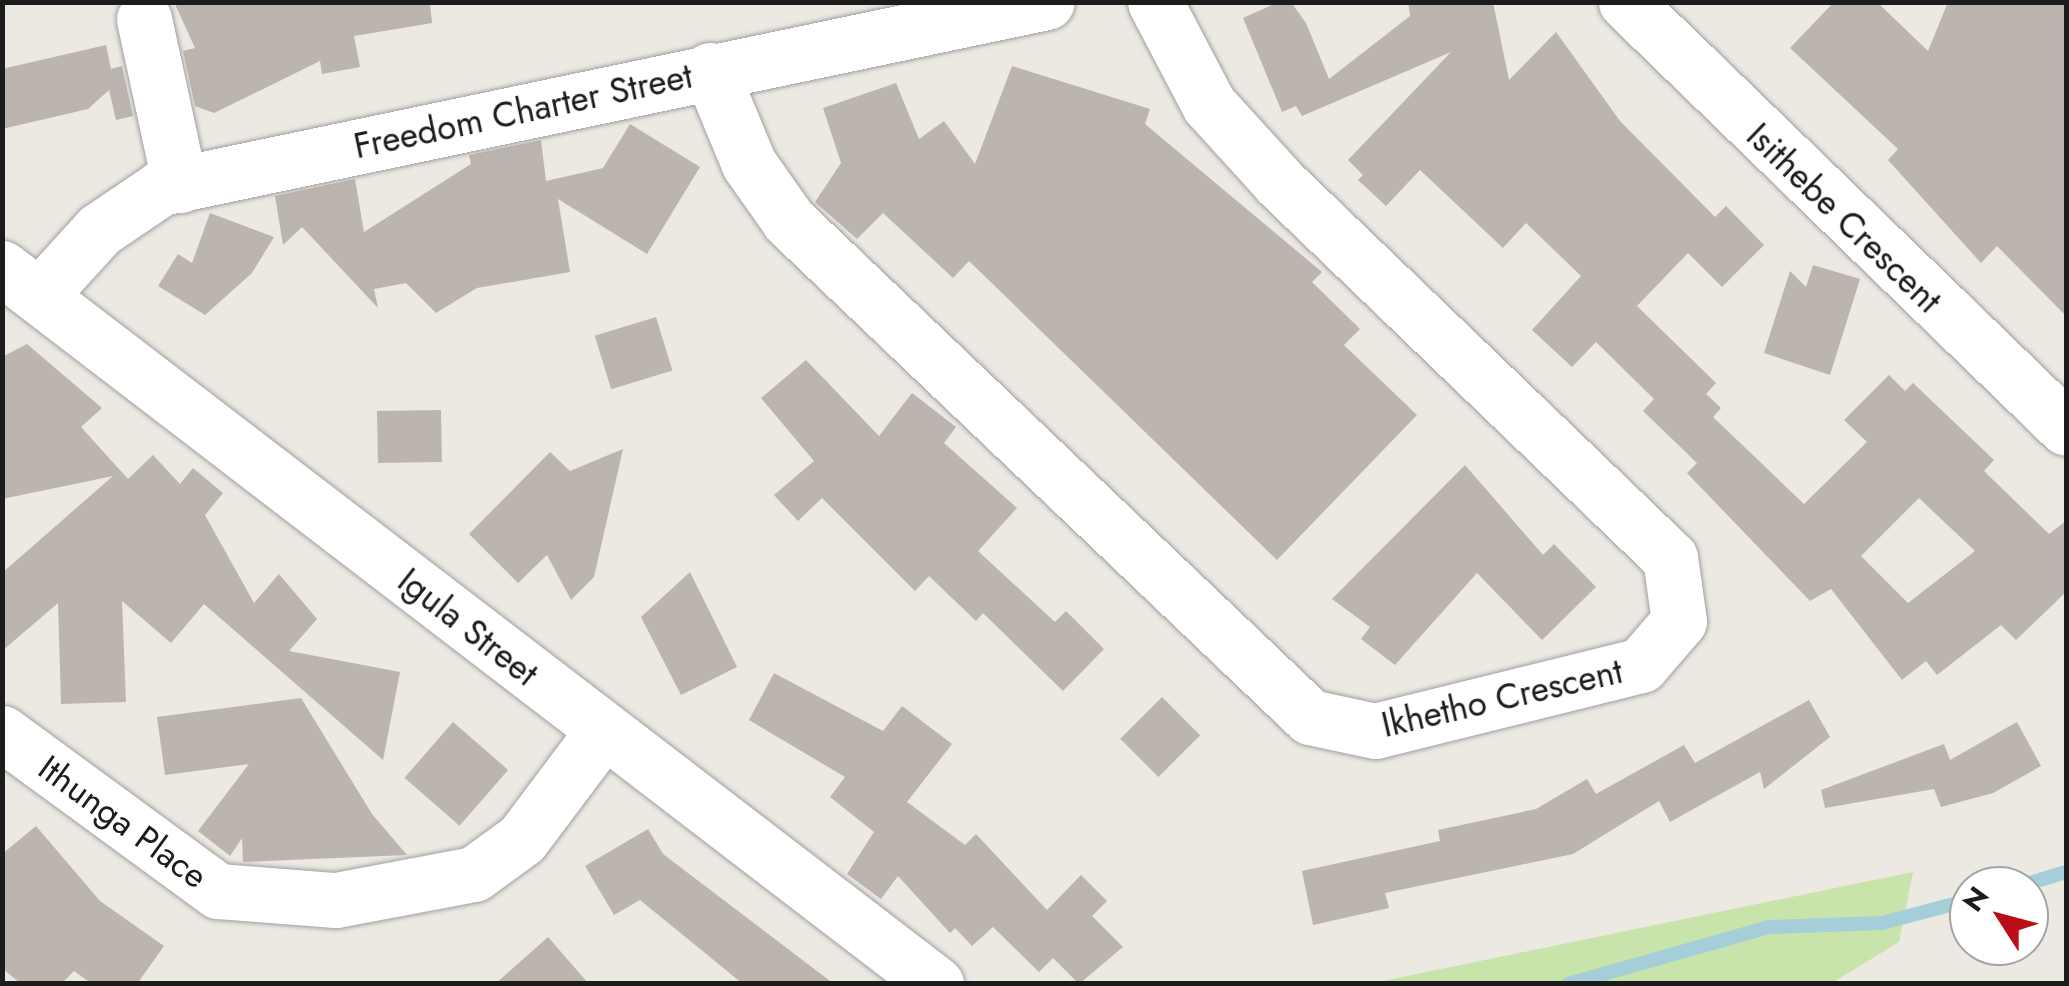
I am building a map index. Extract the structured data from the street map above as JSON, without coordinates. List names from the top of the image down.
{
  "streets": {
    "street": [
      "Freedom Charter Street",
      "Isithebe Crescent",
      "Igula Street",
      "Ikhetho Crescent",
      "Ithunga Place"
    ]
  },
  "crossings": [
    ["Freedom Charter Street", "Igula Street"],
    ["Freedom Charter Street", "Ikhetho Crescent"],
    ["Igula Street", "Ithunga Place"]
  ],
  "north": "top left"
}
